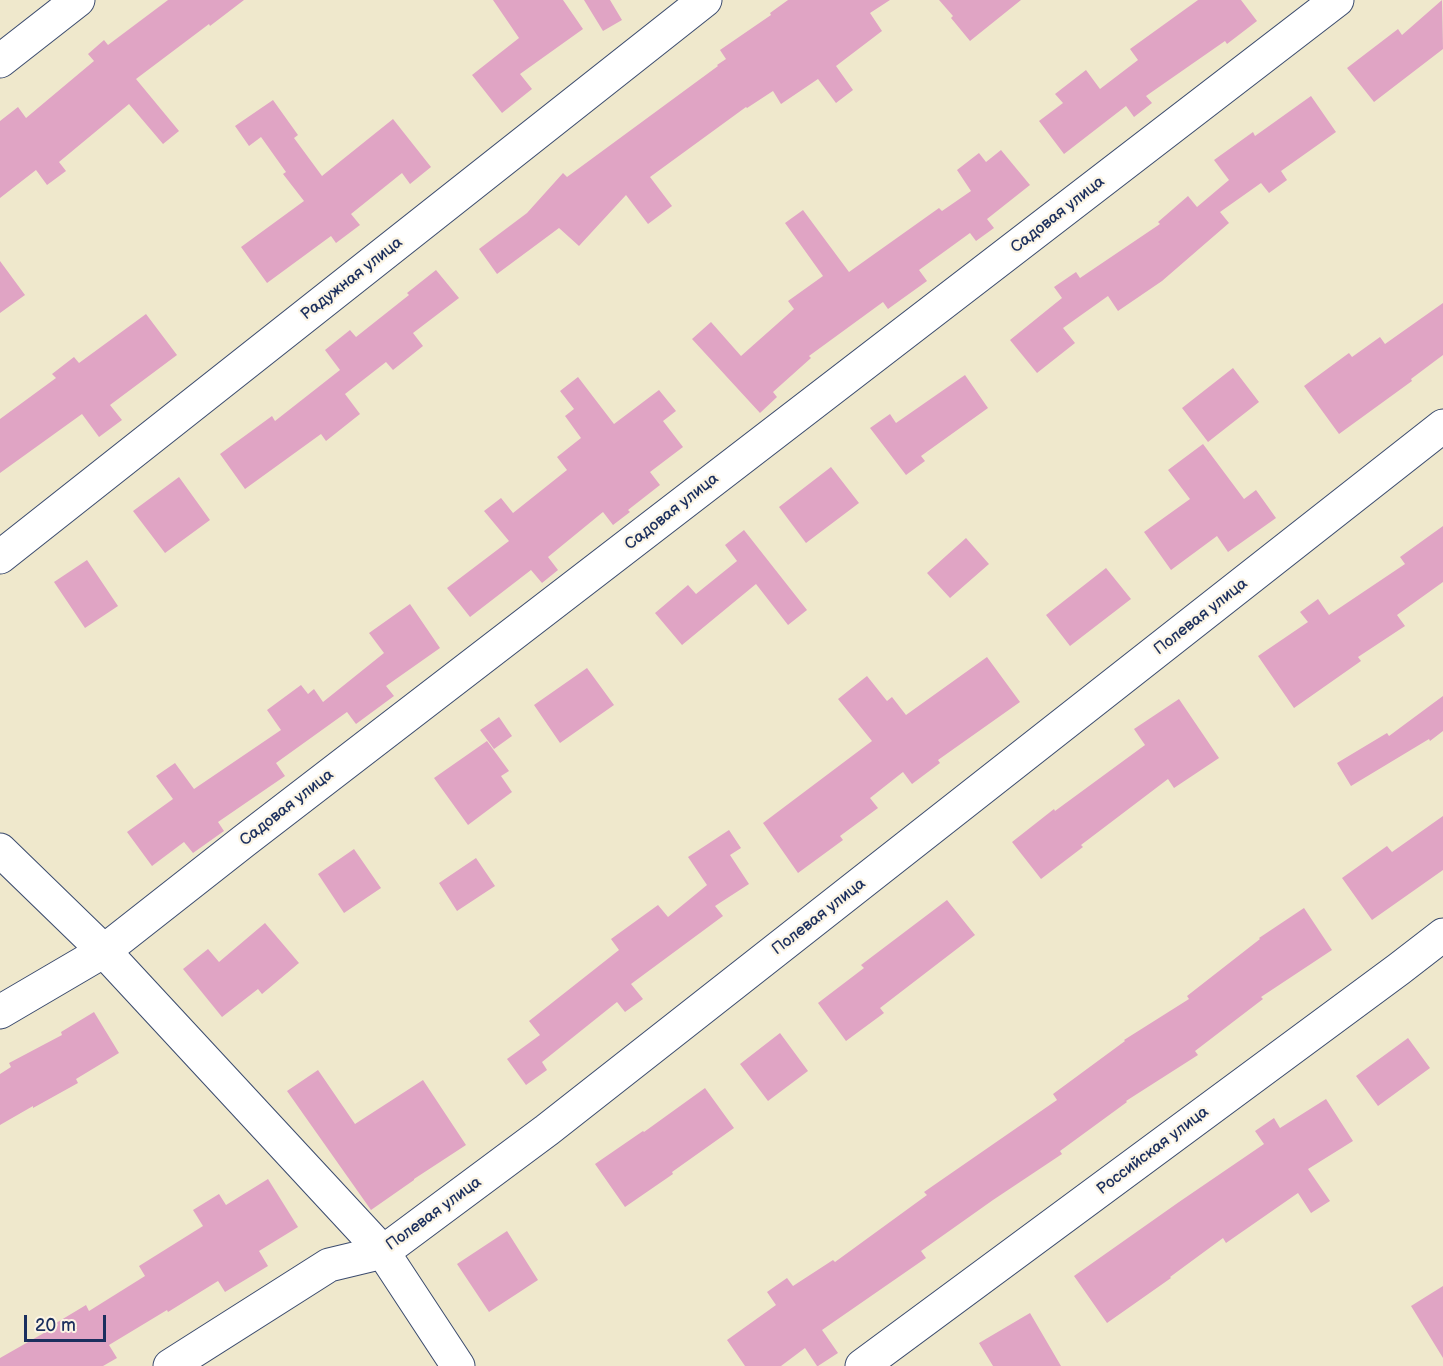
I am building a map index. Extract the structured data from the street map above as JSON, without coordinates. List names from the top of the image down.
{
  "streets": {
    "street": [
      "Садовая улица",
      "Радужная улица",
      "Полевая улица",
      "Российская улица"
    ]
  },
  "scale_bar": "20 m"
}
